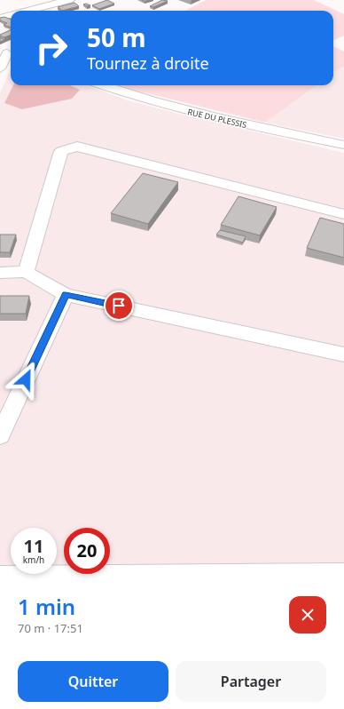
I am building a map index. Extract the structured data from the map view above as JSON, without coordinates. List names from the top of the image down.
{
  "streets": {
    "street": ["RUE DU PLESSIS"]
  },
  "page": {
    "turn": ["50 m", "Tournez à droite"],
    "speed": "11 km/h",
    "limit": "20",
    "heading": ["1 min", "70 m · 17:51"],
    "buttons": ["Quitter", "Partager"]
  }
}
